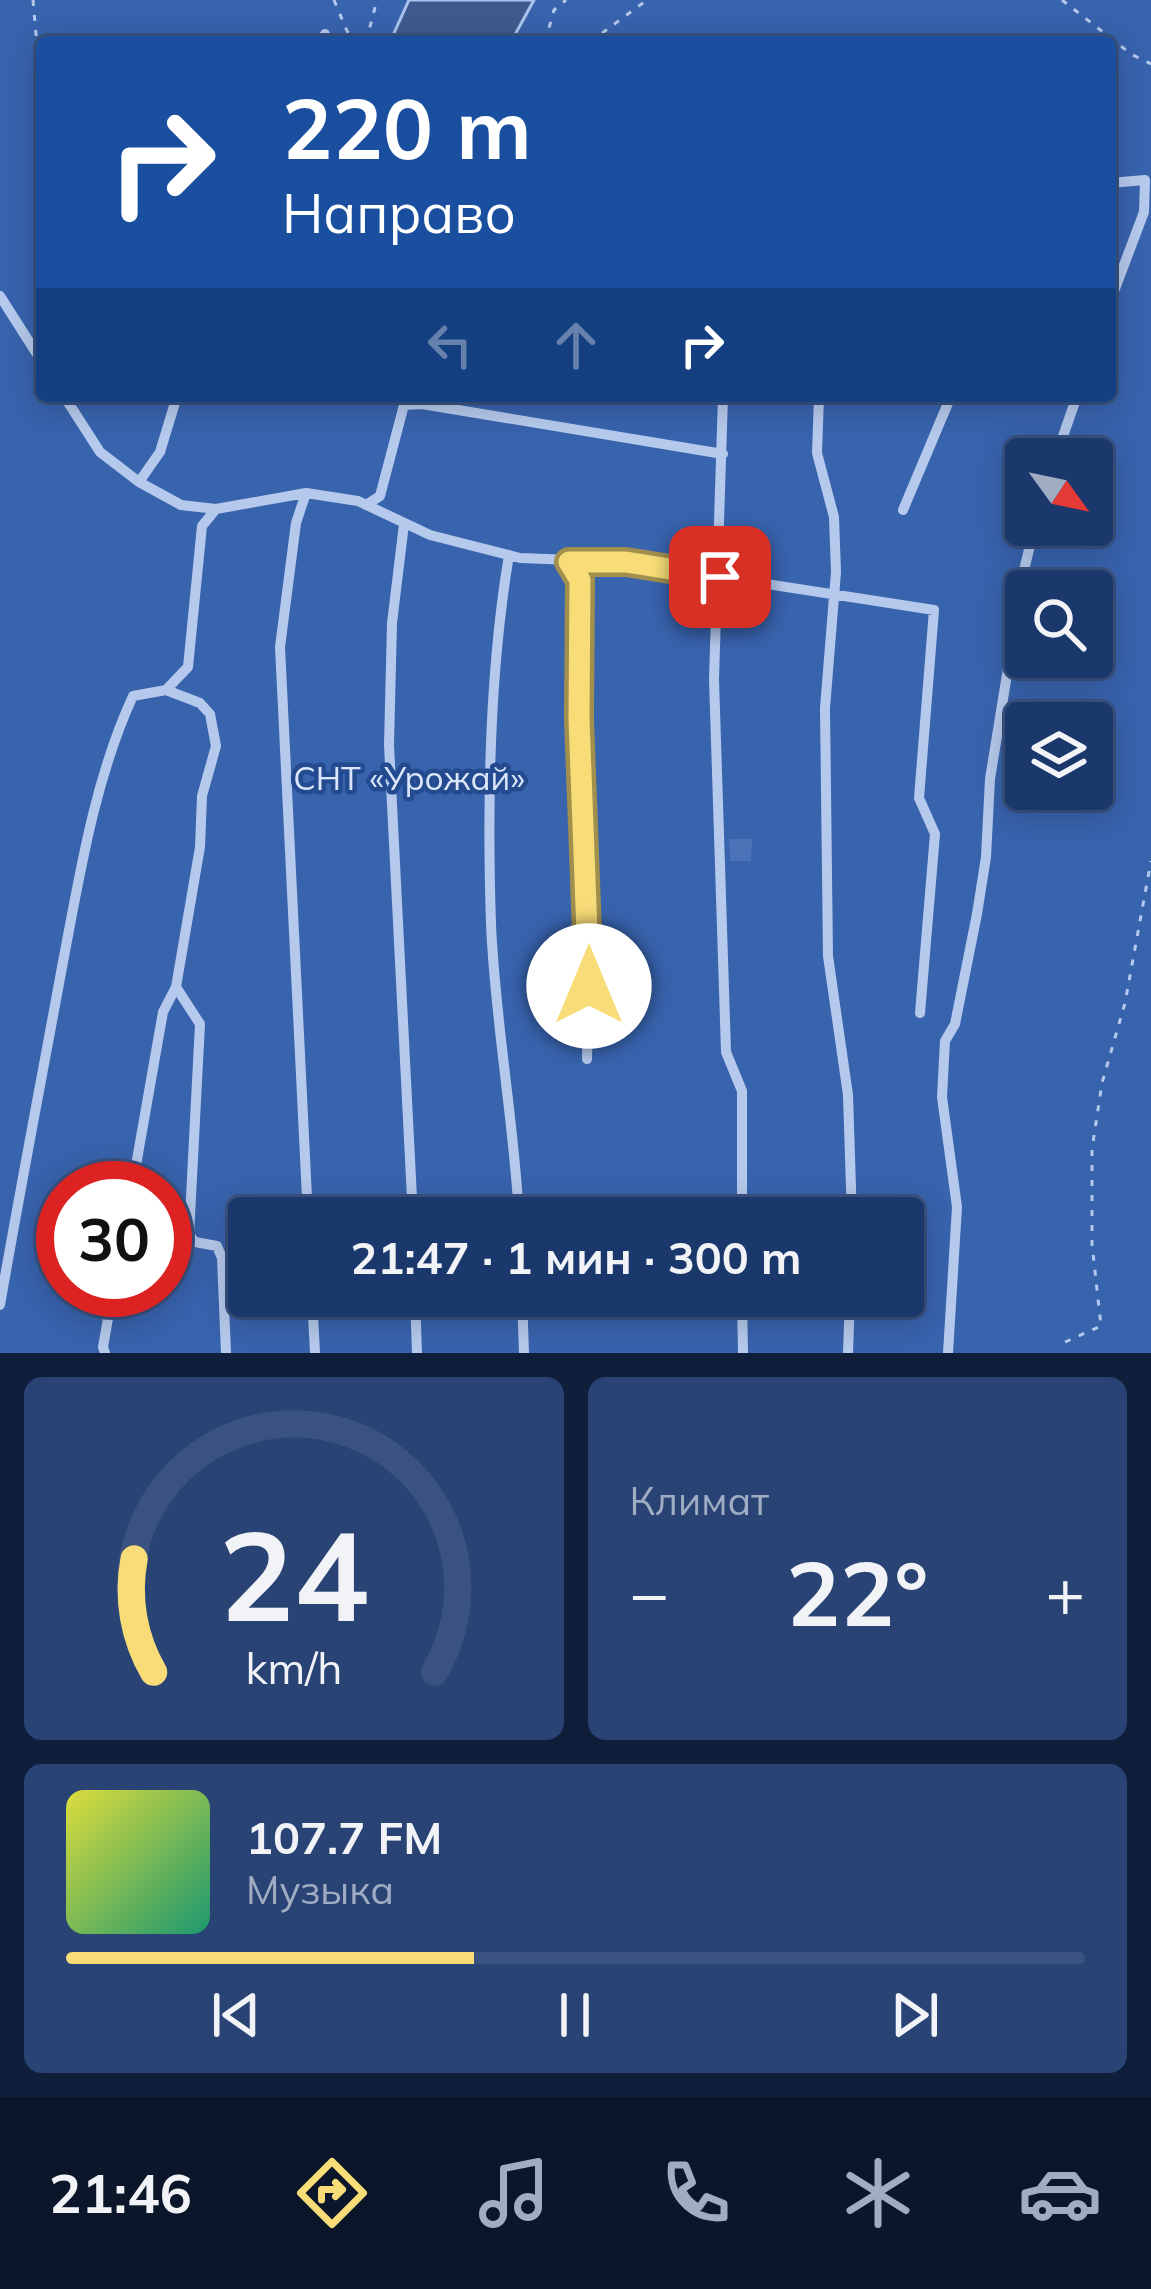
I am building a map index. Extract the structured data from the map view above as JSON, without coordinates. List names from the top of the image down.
{
  "parks": ["СНТ «Урожай»"],
  "north": "bottom right",
  "page": {
    "turn": ["220 m", "Направо"],
    "limit": "30",
    "trip": "21:47 · 1 мин · 300 m",
    "tile": "Климат",
    "heat": ["−", "22°", "+"],
    "song": ["107.7 FM", "Музыка"],
    "tabs": "21:46",
    "gauge": ["24", "km/h"]
  }
}
